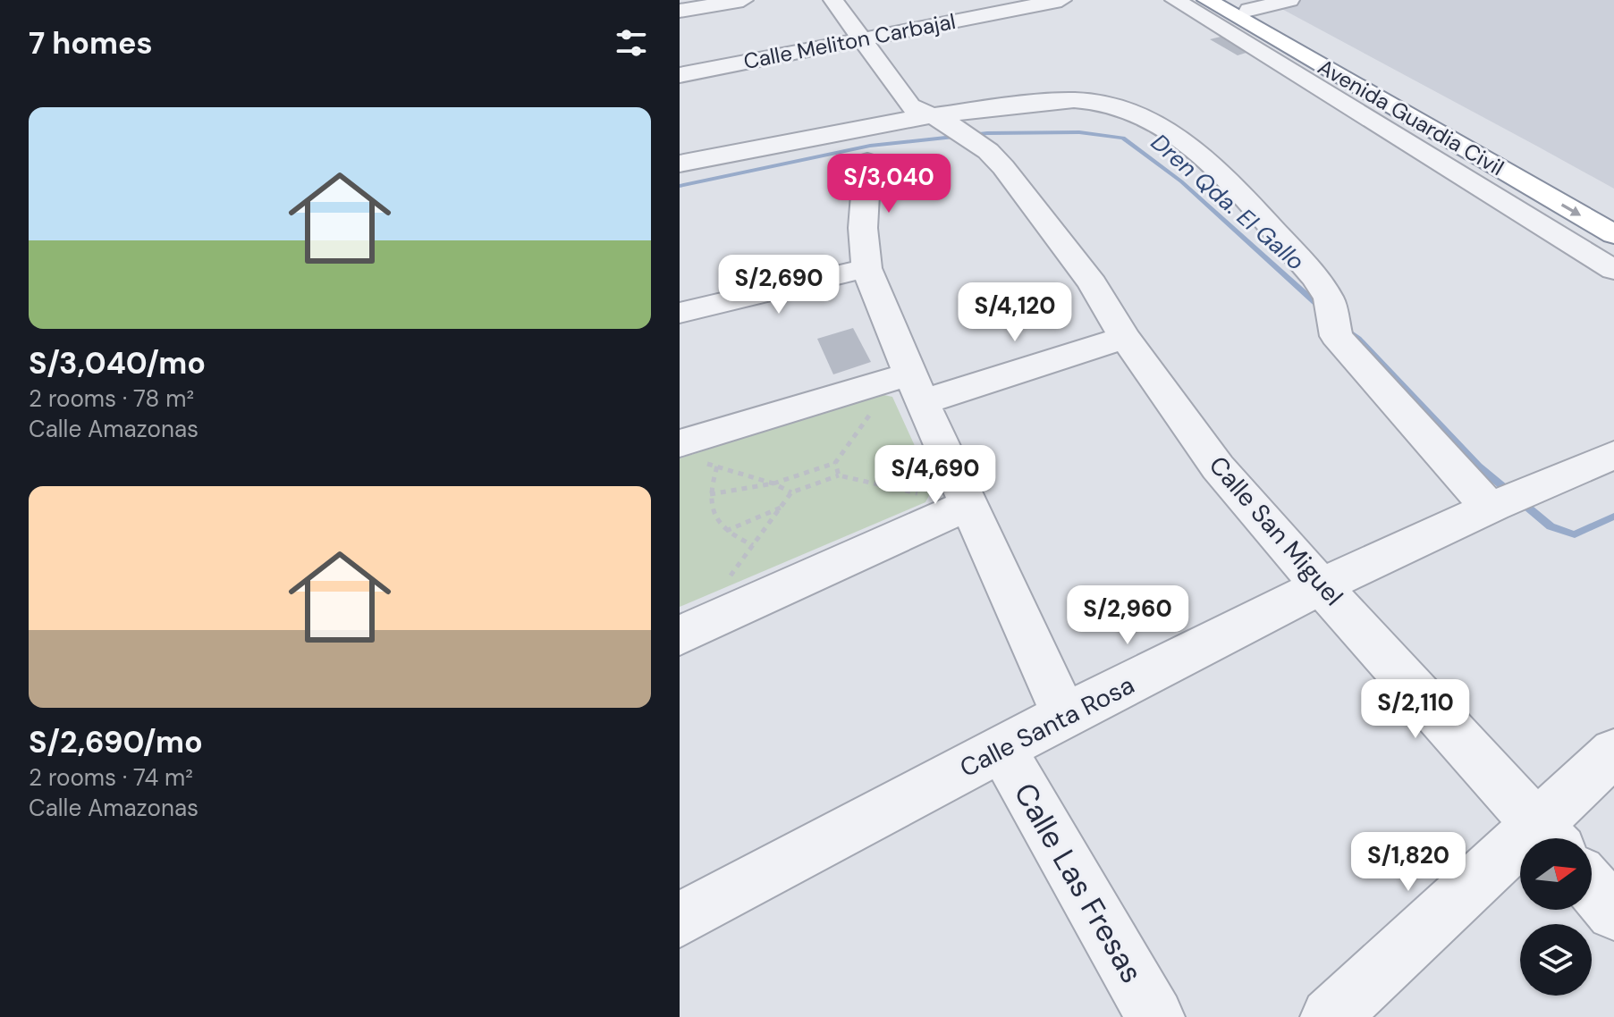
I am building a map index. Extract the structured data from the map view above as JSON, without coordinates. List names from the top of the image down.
{
  "streets": {
    "highway": ["Avenida Guardia Civil"],
    "street": [
      "Calle Meliton Carbajal",
      "Calle San Miguel",
      "Calle Santa Rosa",
      "Calle Las Fresas"
    ]
  },
  "crossings": [
    ["Calle Meliton Carbajal", "Calle San Miguel"],
    ["Calle San Miguel", "Calle Santa Rosa"],
    ["Calle Santa Rosa", "Calle Las Fresas"]
  ],
  "water": ["Dren Qda. El Gallo"],
  "north": "right",
  "page": {
    "heading": "7 homes",
    "list": [
      {
        "name": "S/3,040/mo",
        "note": "2 rooms · 78 m² · Calle Amazonas"
      },
      {
        "name": "S/2,690/mo",
        "note": "2 rooms · 74 m² · Calle Amazonas"
      }
    ],
    "price": [
      "S/3,040",
      "S/2,690",
      "S/4,120",
      "S/4,690",
      "S/2,960",
      "S/2,110",
      "S/1,820"
    ]
  }
}
